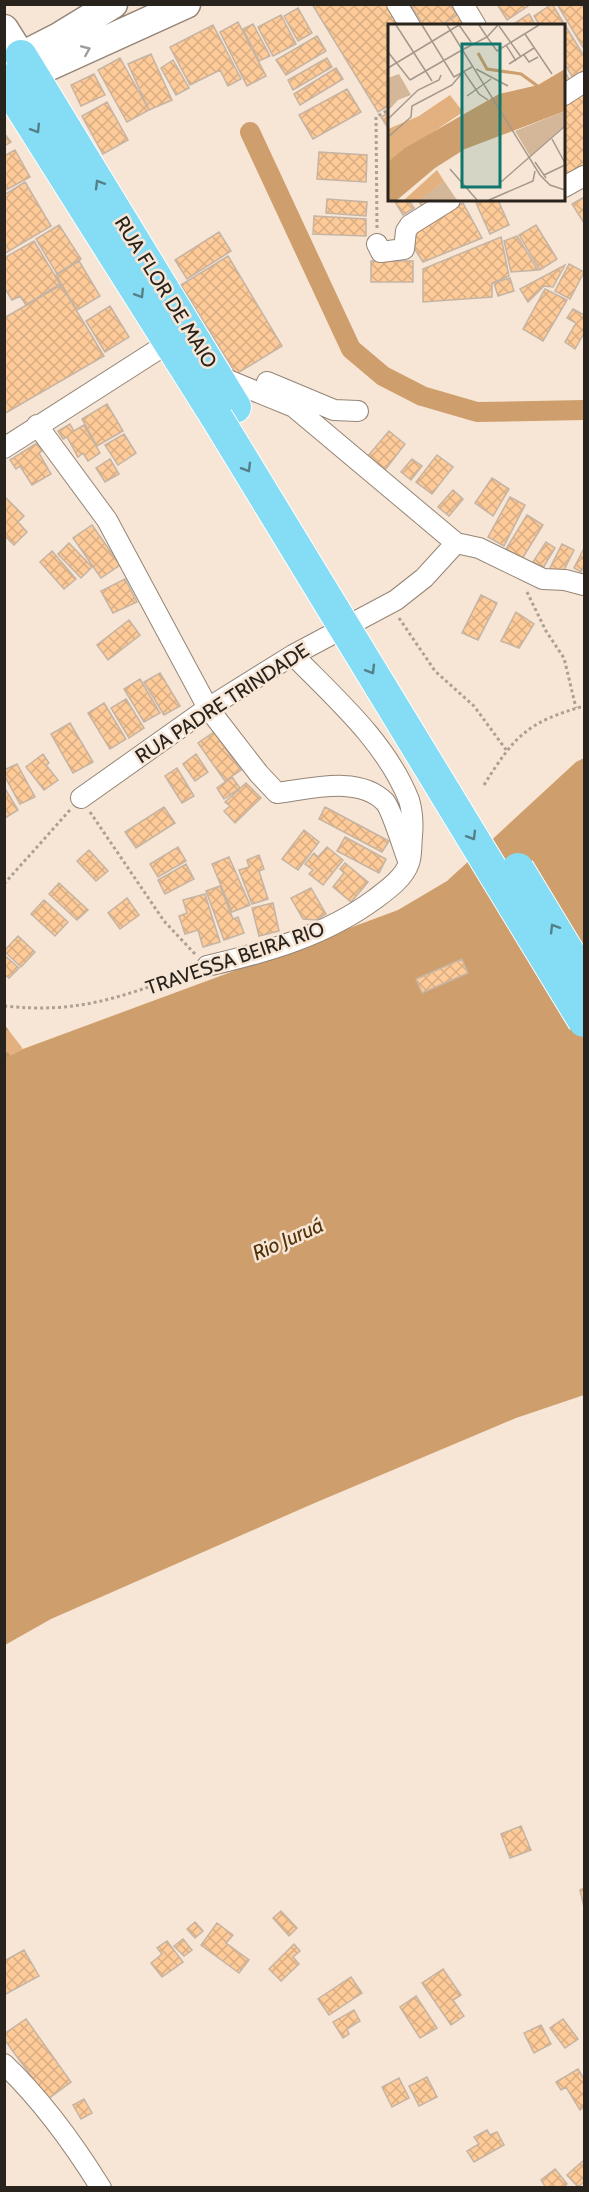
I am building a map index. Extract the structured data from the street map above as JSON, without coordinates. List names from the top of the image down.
{
  "streets": {
    "main road": ["RUA FLOR DE MAIO"],
    "street": ["RUA PADRE TRINDADE", "TRAVESSA BEIRA RIO"]
  },
  "water": ["Rio Juruá"]
}
